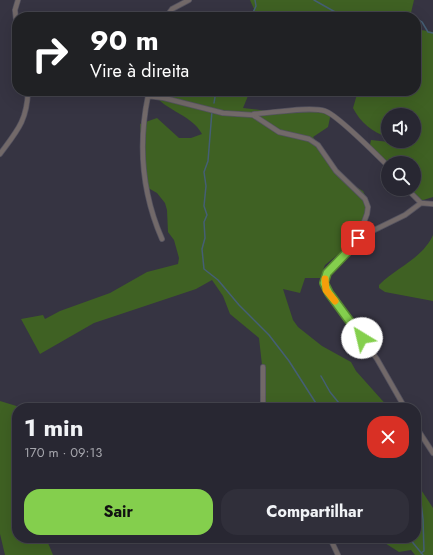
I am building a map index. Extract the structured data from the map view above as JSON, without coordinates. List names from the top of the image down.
{
  "page": {
    "turn": ["90 m", "Vire à direita"],
    "heading": ["1 min", "170 m · 09:13"],
    "buttons": ["Sair", "Compartilhar"]
  }
}
